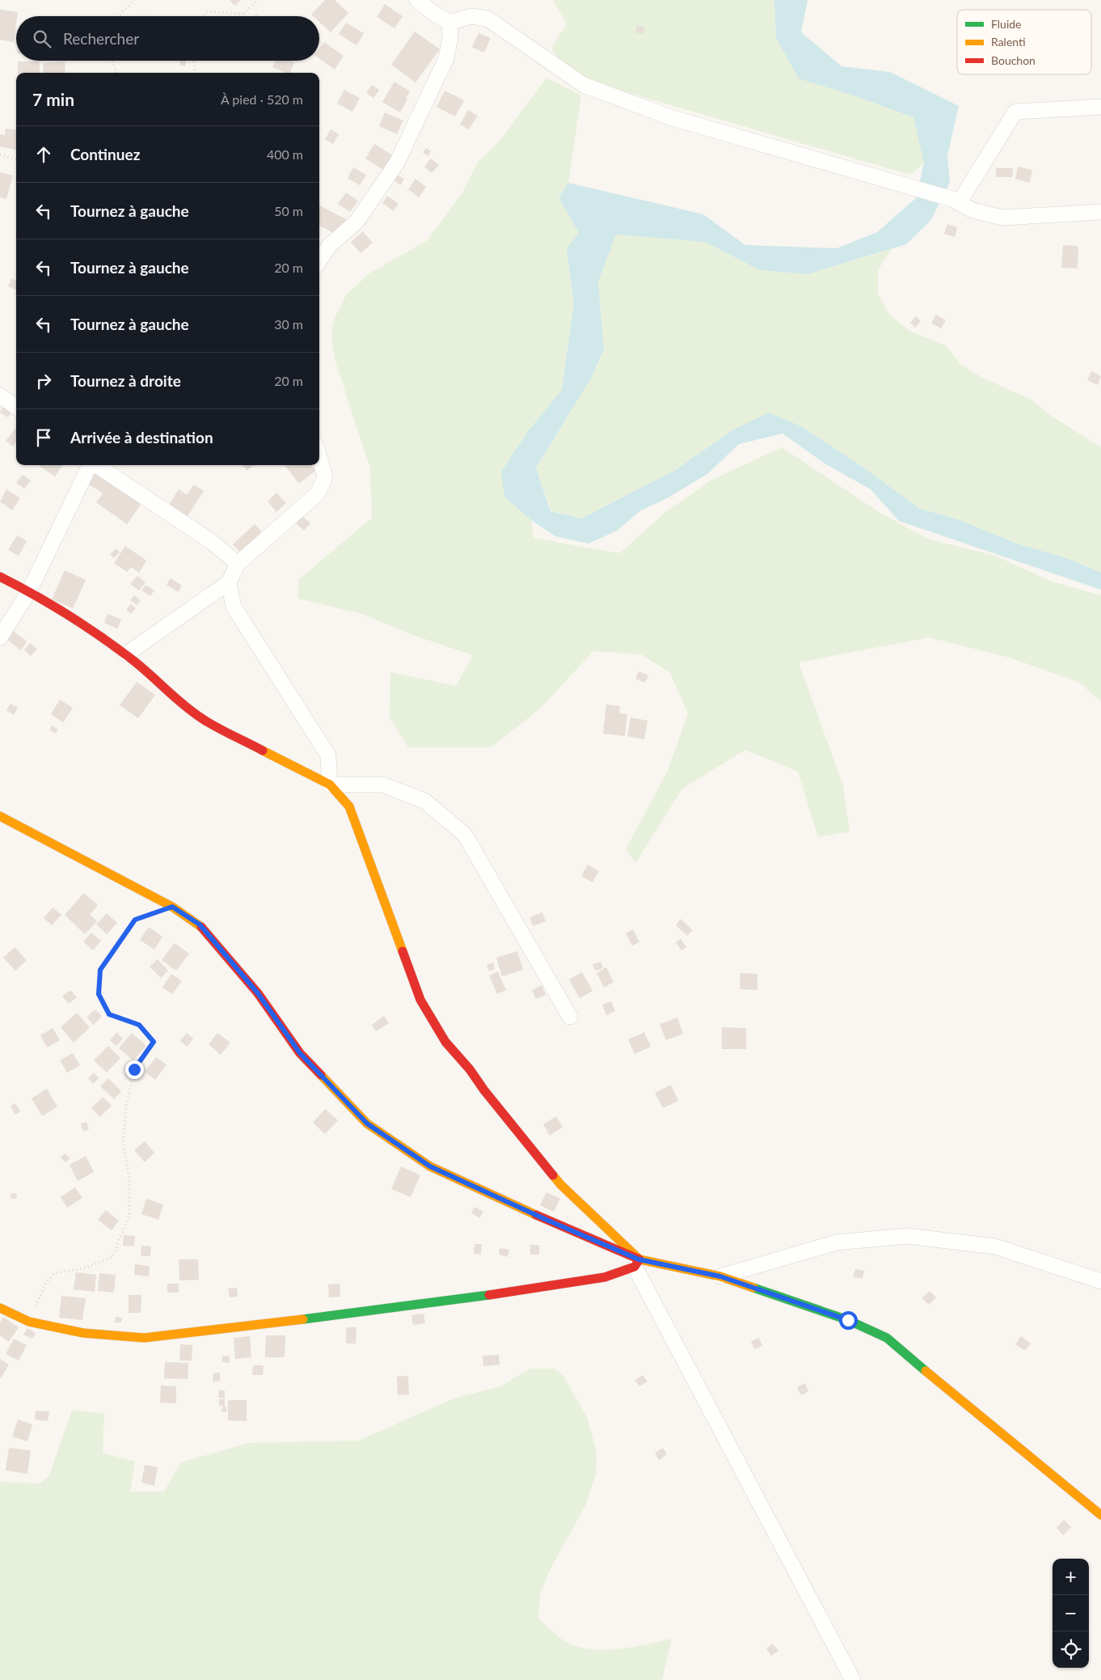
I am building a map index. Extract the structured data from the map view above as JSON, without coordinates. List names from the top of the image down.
{
  "legend": ["Fluide", "Ralenti", "Bouchon"],
  "page": {
    "search": "Rechercher",
    "heading": ["7 min", "À pied · 520 m"],
    "list": [
      ["Continuez", "400 m"],
      ["Tournez à gauche", "50 m"],
      ["Tournez à gauche", "20 m"],
      ["Tournez à gauche", "30 m"],
      ["Tournez à droite", "20 m"],
      "Arrivée à destination"
    ],
    "map_buttons": ["+", "−"]
  }
}
